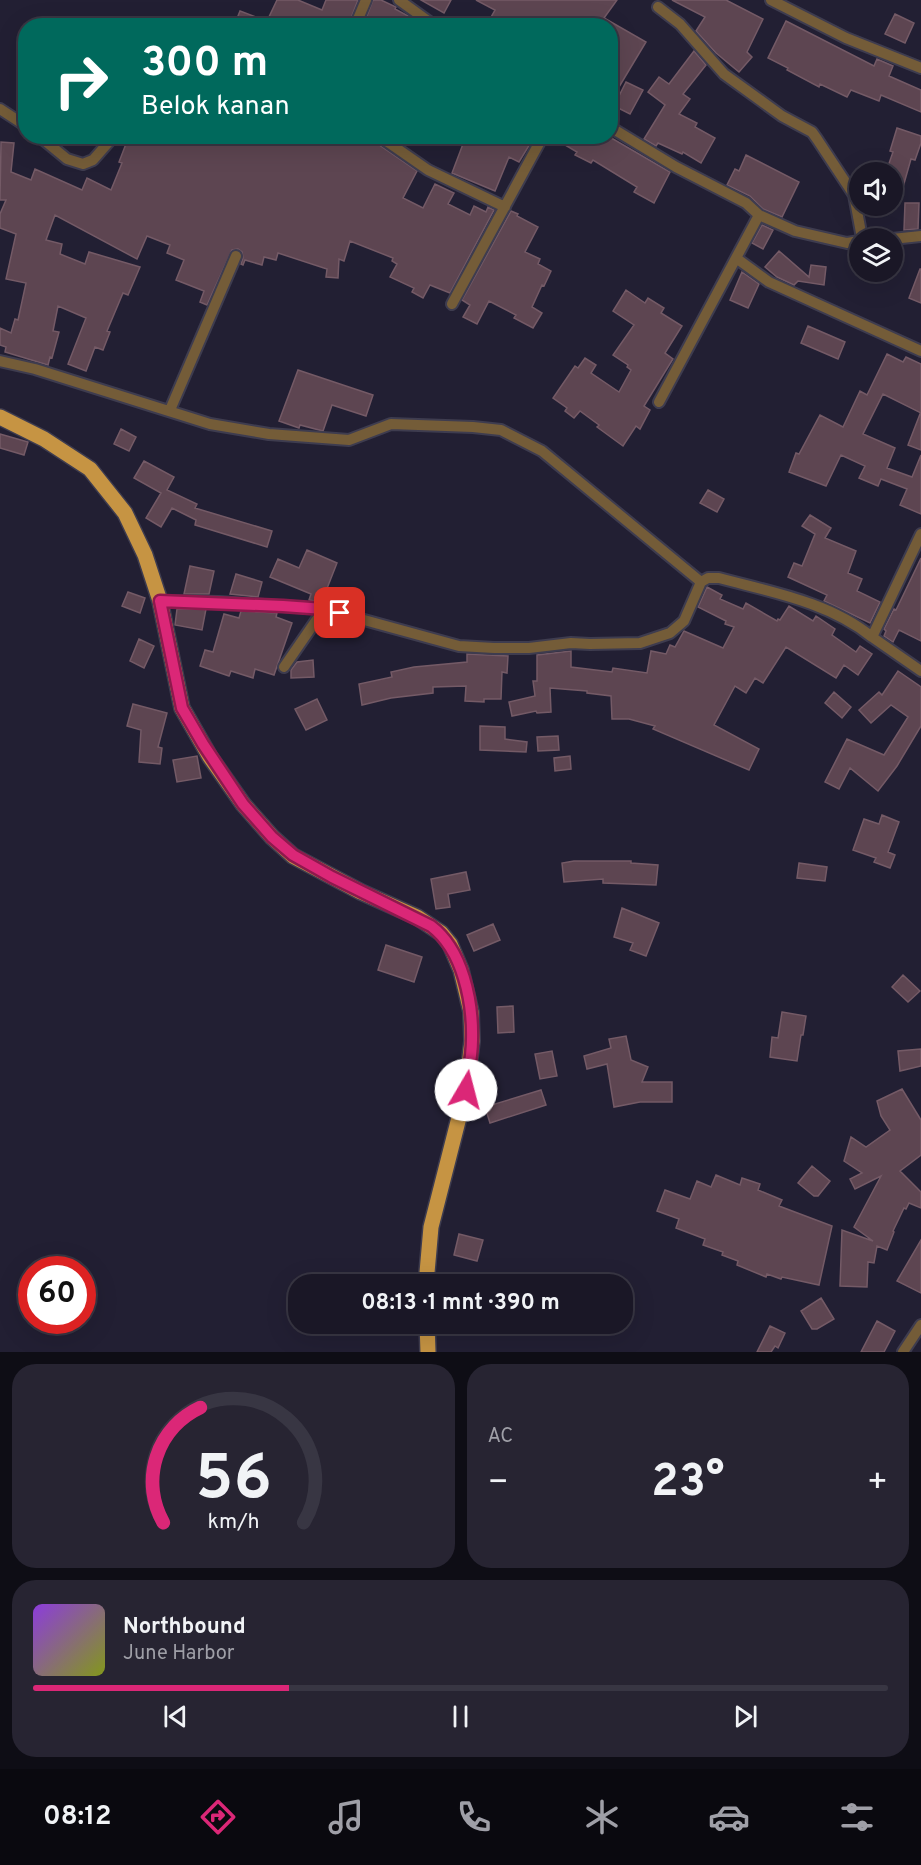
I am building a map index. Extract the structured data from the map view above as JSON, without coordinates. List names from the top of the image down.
{
  "page": {
    "turn": ["300 m", "Belok kanan"],
    "limit": "60",
    "trip": "08:13 · 1 mnt · 390 m",
    "tile": "AC",
    "heat": ["−", "23°", "+"],
    "song": ["Northbound", "June Harbor"],
    "tabs": "08:12",
    "gauge": ["56", "km/h"]
  }
}
